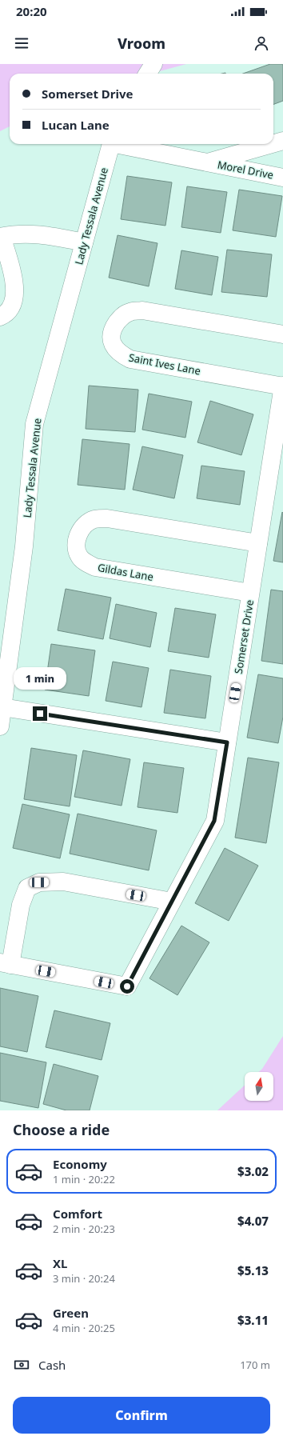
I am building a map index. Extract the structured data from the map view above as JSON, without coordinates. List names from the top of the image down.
{
  "streets": {
    "street": [
      "Morel Drive",
      "Lady Tessala Avenue",
      "Saint Ives Lane",
      "Gildas Lane",
      "Somerset Drive"
    ]
  },
  "crossings": [
    ["Saint Ives Lane", "Somerset Drive"],
    ["Gildas Lane", "Somerset Drive"]
  ],
  "north": "top",
  "page": {
    "status": "20:20",
    "header": "Vroom",
    "banner": ["Somerset Drive", "Lucan Lane"],
    "bubble": "1 min",
    "heading": "Choose a ride",
    "list": [
      {
        "name": "Economy",
        "note": "1 min · 20:22",
        "value": "$3.02"
      },
      {
        "name": "Comfort",
        "note": "2 min · 20:23",
        "value": "$4.07"
      },
      {
        "name": "XL",
        "note": "3 min · 20:24",
        "value": "$5.13"
      },
      {
        "name": "Green",
        "note": "4 min · 20:25",
        "value": "$3.11"
      }
    ],
    "pay": ["Cash", "170 m"],
    "buttons": "Confirm"
  }
}
